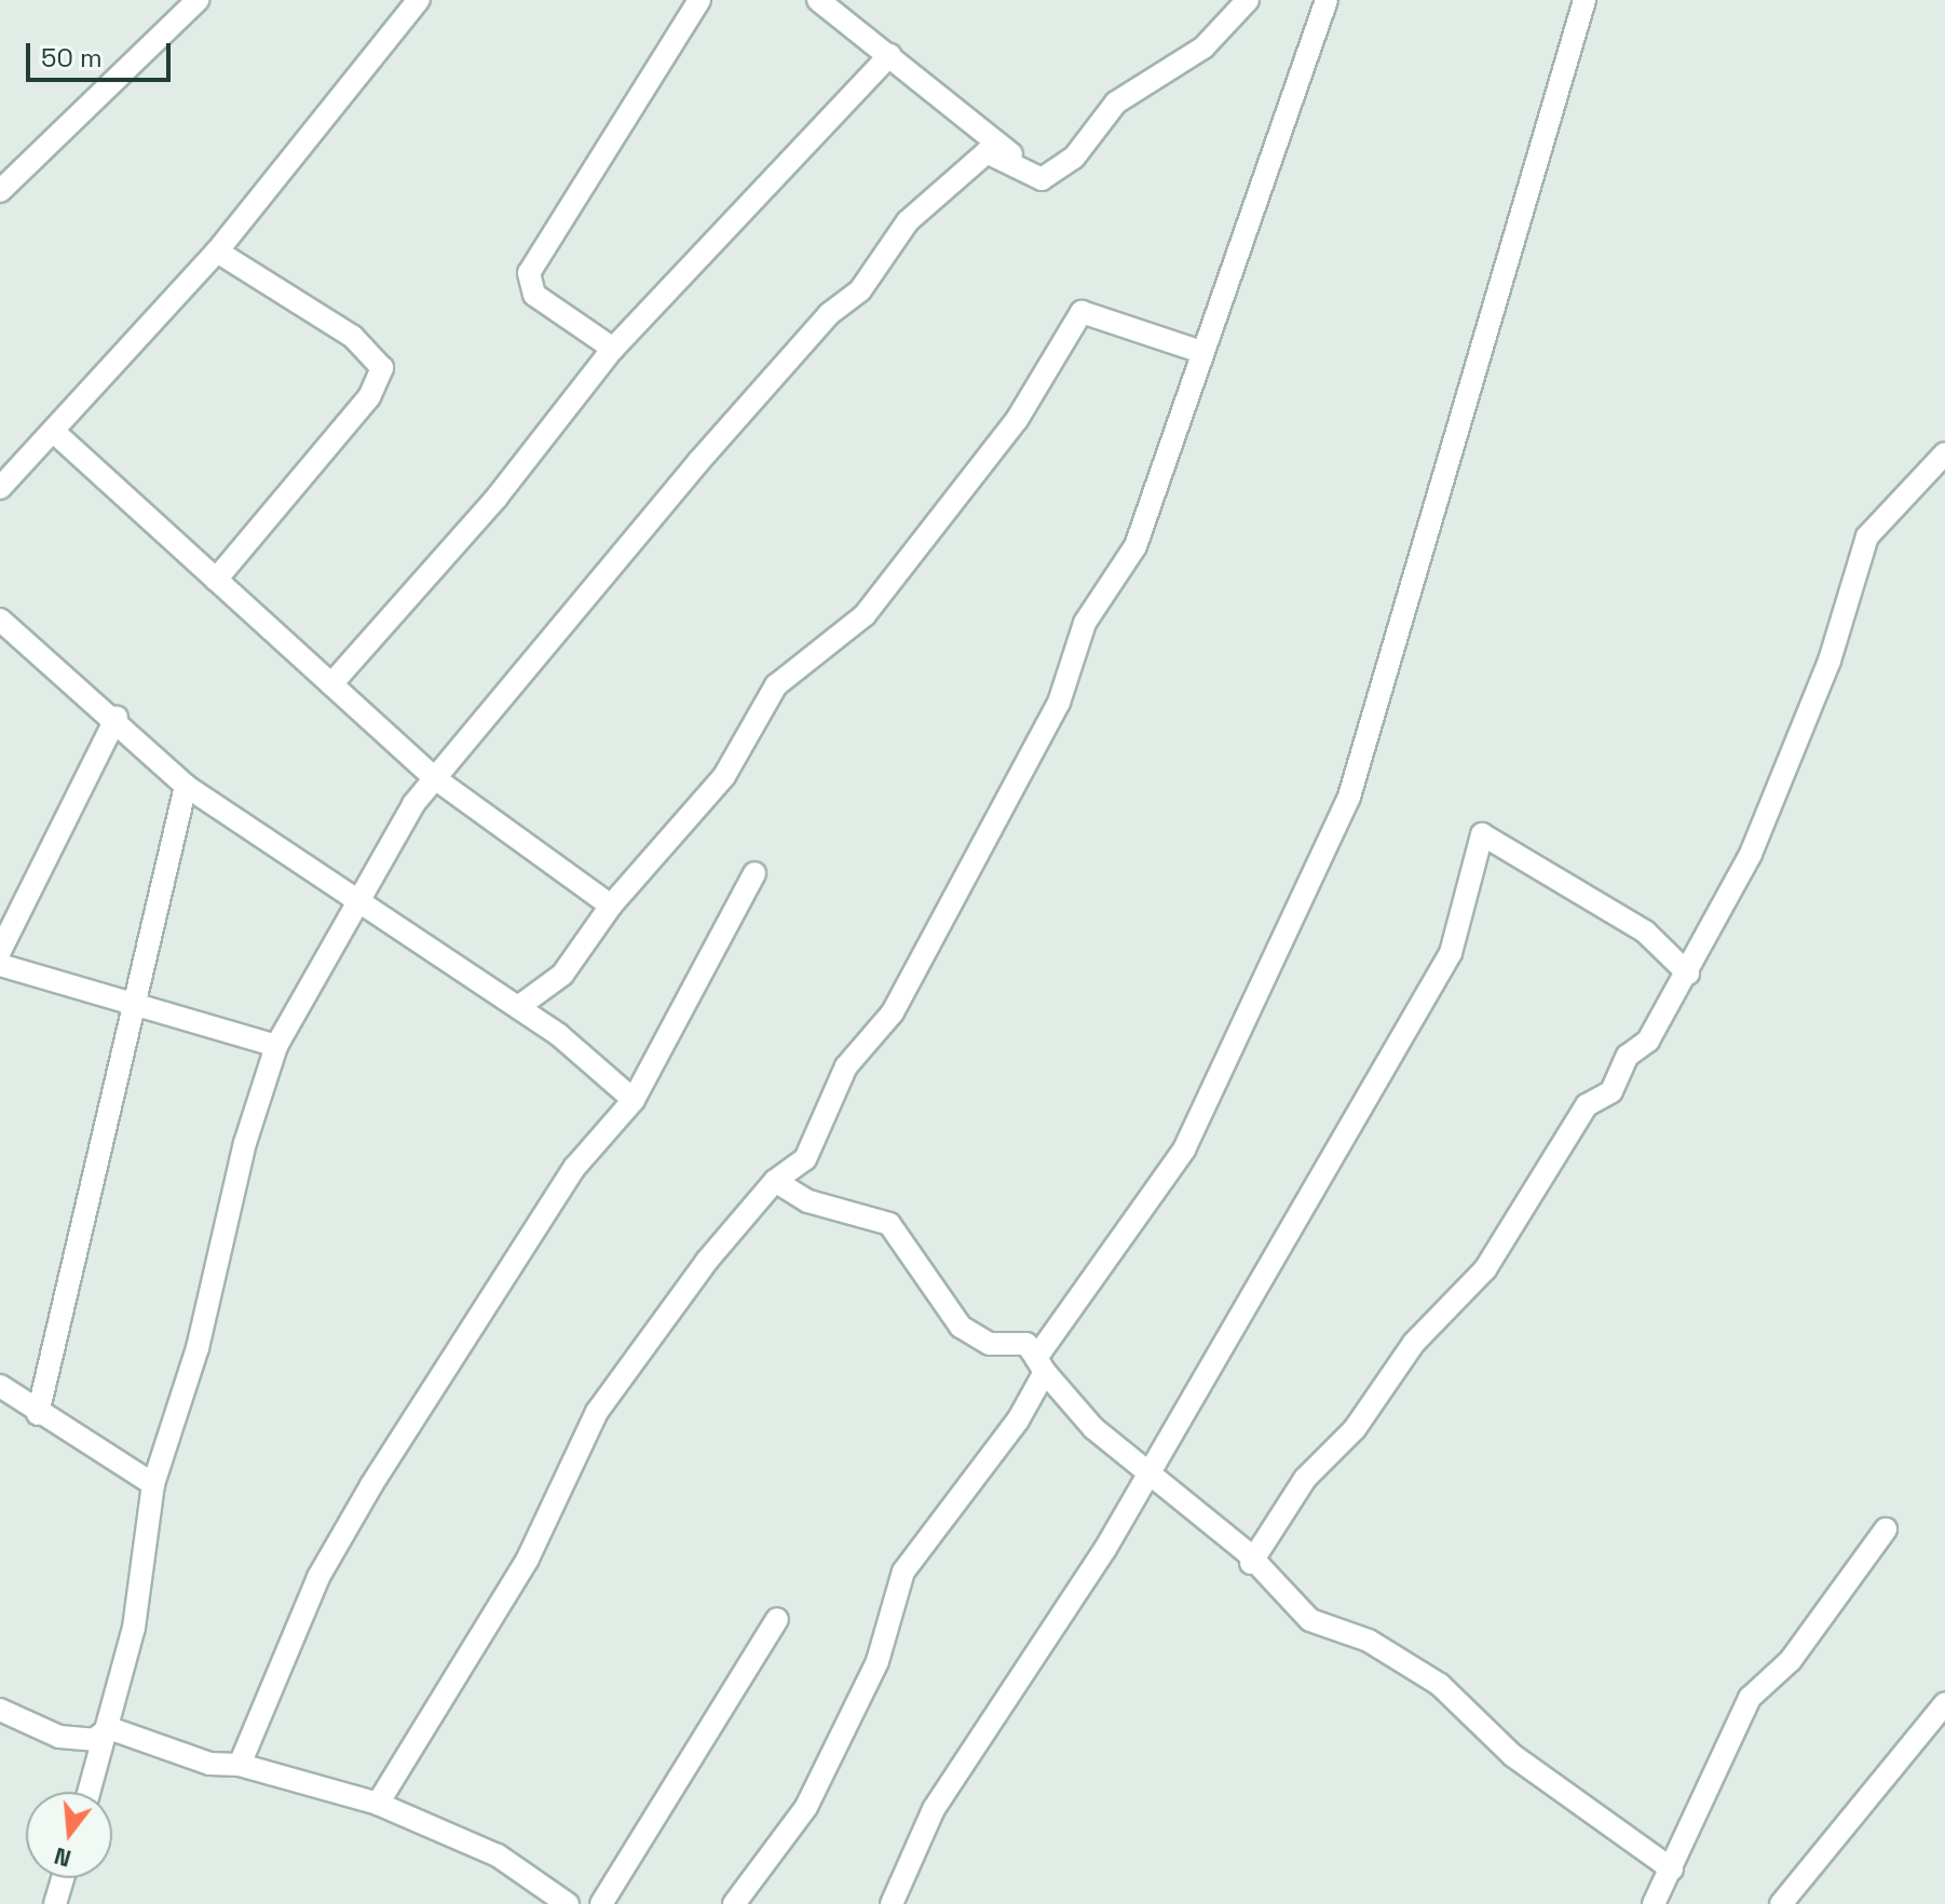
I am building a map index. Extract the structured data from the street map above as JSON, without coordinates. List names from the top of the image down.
{
  "scale_bar": "50 m",
  "north": "bottom"
}
